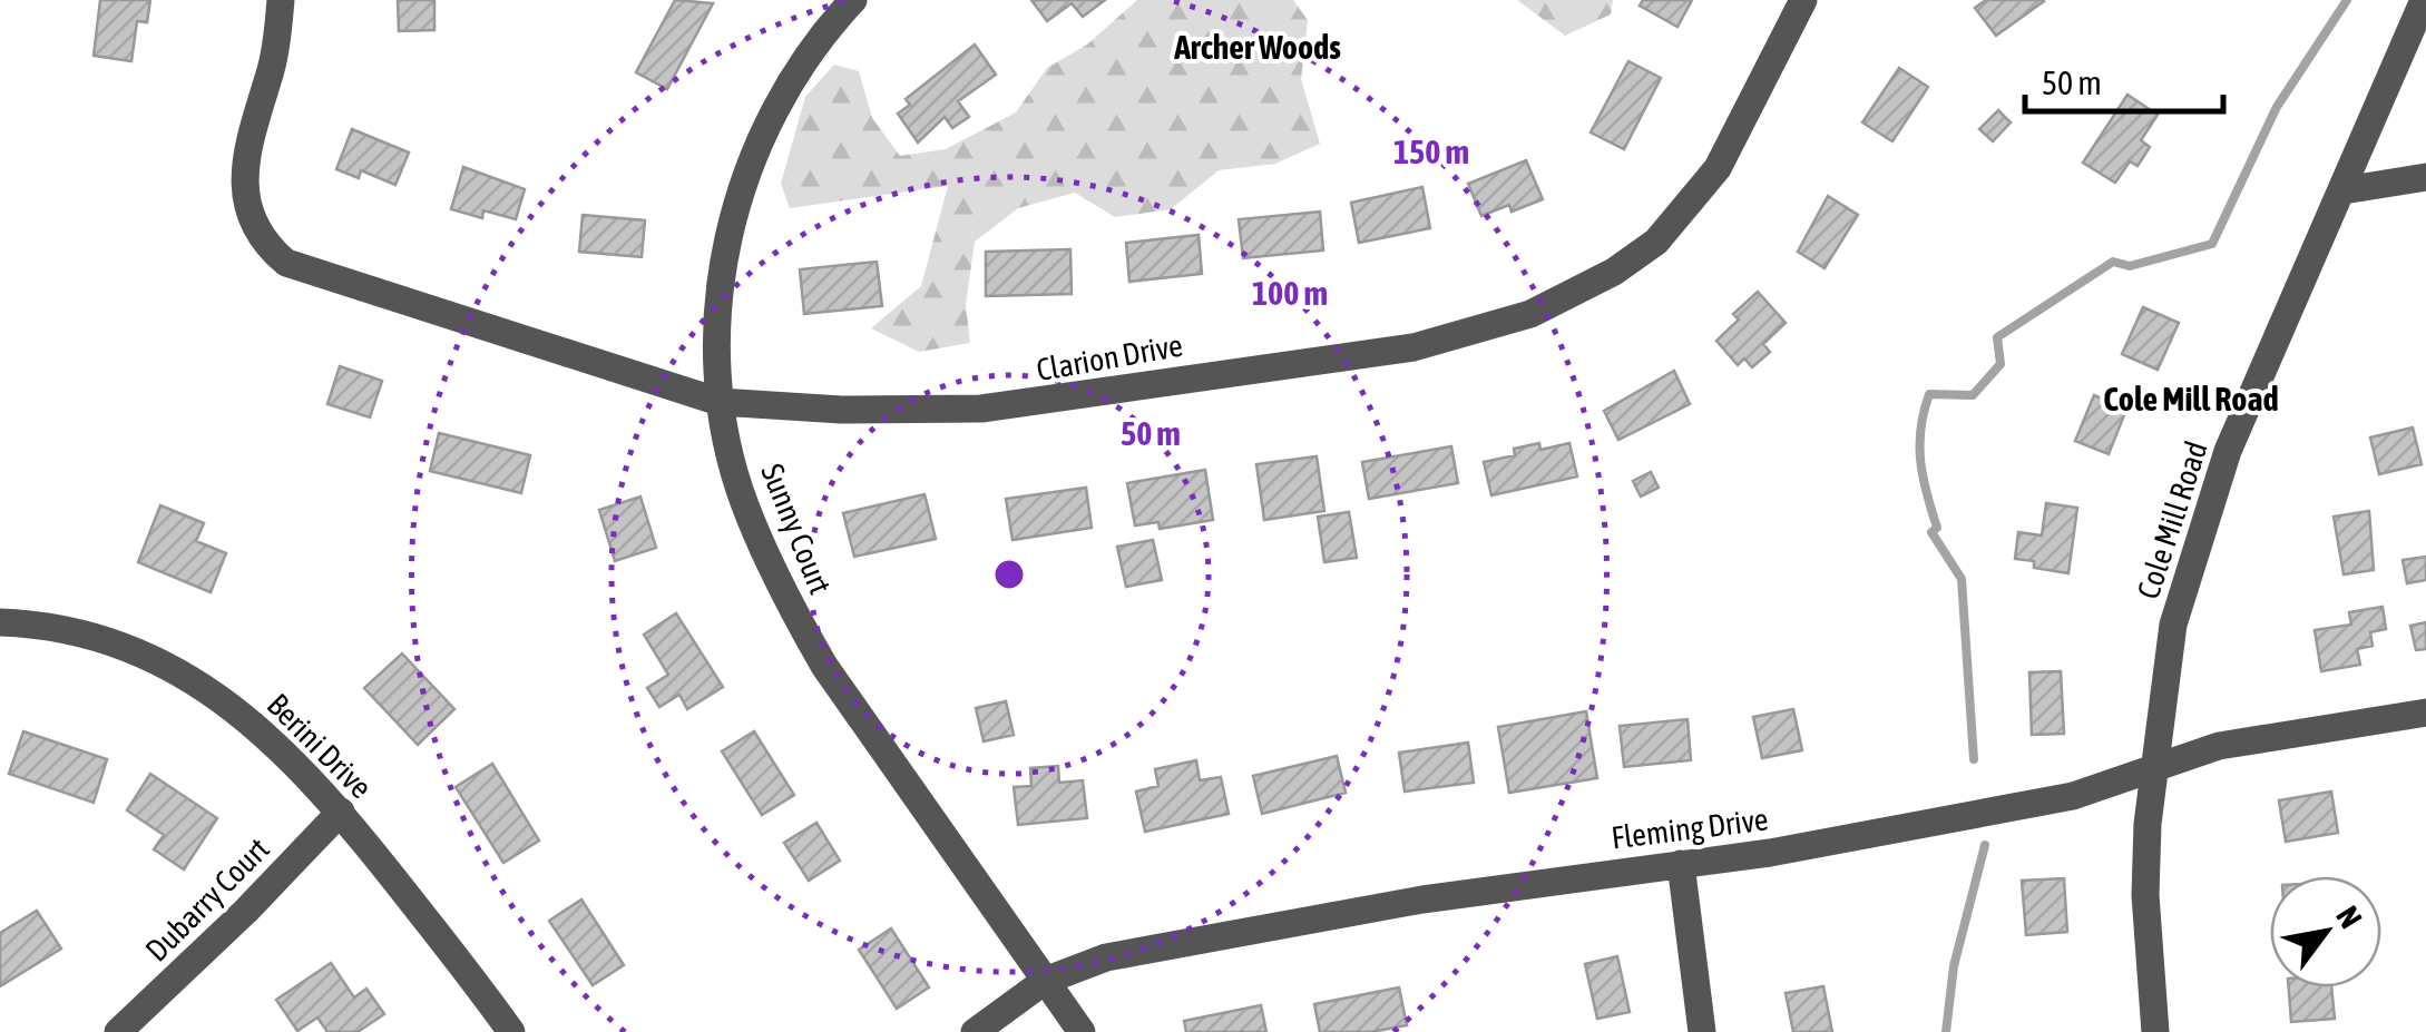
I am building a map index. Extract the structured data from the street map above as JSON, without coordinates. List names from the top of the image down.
{
  "streets": {
    "street": [
      "Clarion Drive",
      "Cole Mill Road",
      "Sunny Court",
      "Berini Drive",
      "Fleming Drive",
      "Dubarry Court"
    ]
  },
  "crossings": [
    ["Clarion Drive", "Sunny Court"],
    ["Cole Mill Road", "Fleming Drive"],
    ["Sunny Court", "Fleming Drive"],
    ["Berini Drive", "Dubarry Court"]
  ],
  "districts": ["Archer Woods", "Cole Mill Road"],
  "scale_bar": "50 m",
  "north": "top right",
  "rings": ["150 m", "100 m", "50 m"]
}
